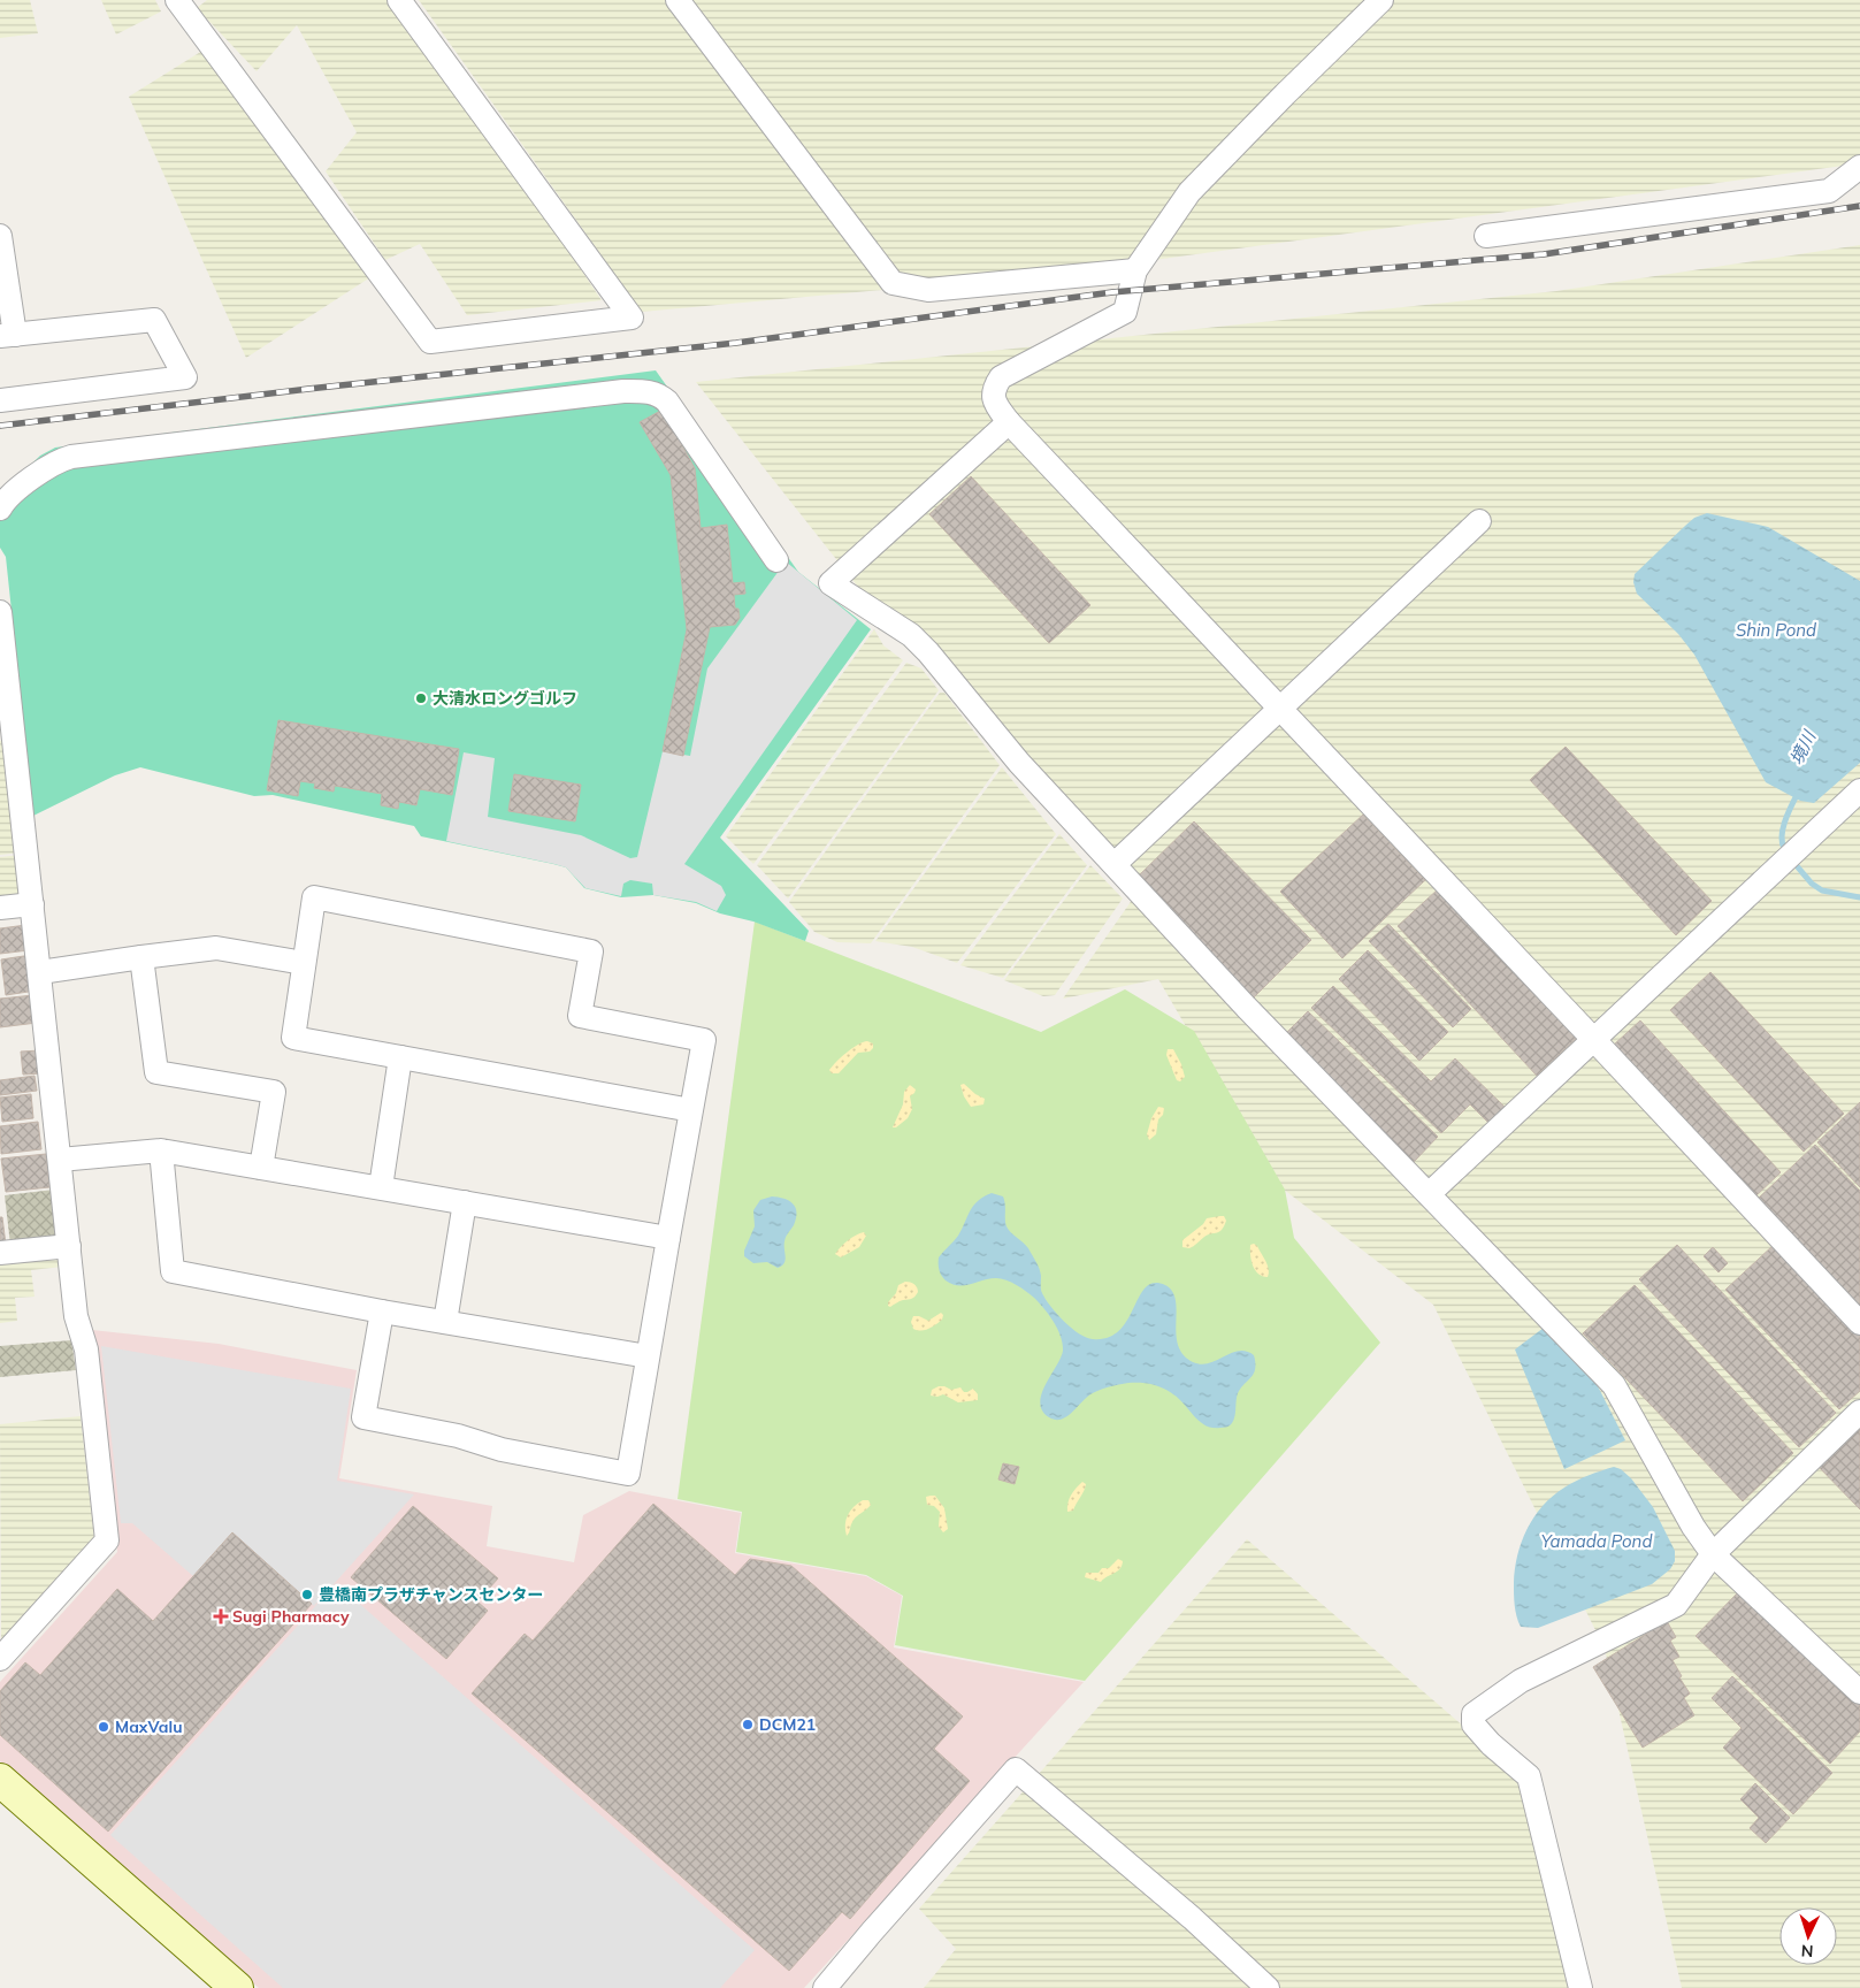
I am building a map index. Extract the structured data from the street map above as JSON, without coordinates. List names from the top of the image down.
{
  "water": ["Shin Pond", "境川", "Yamada Pond"],
  "places": {
    "other": [
      "大清水ロングゴルフ",
      "豊橋南プラザチャンスセンター",
      "DCM21",
      "MaxValu"
    ],
    "health": ["Sugi Pharmacy"]
  },
  "north": "bottom"
}
